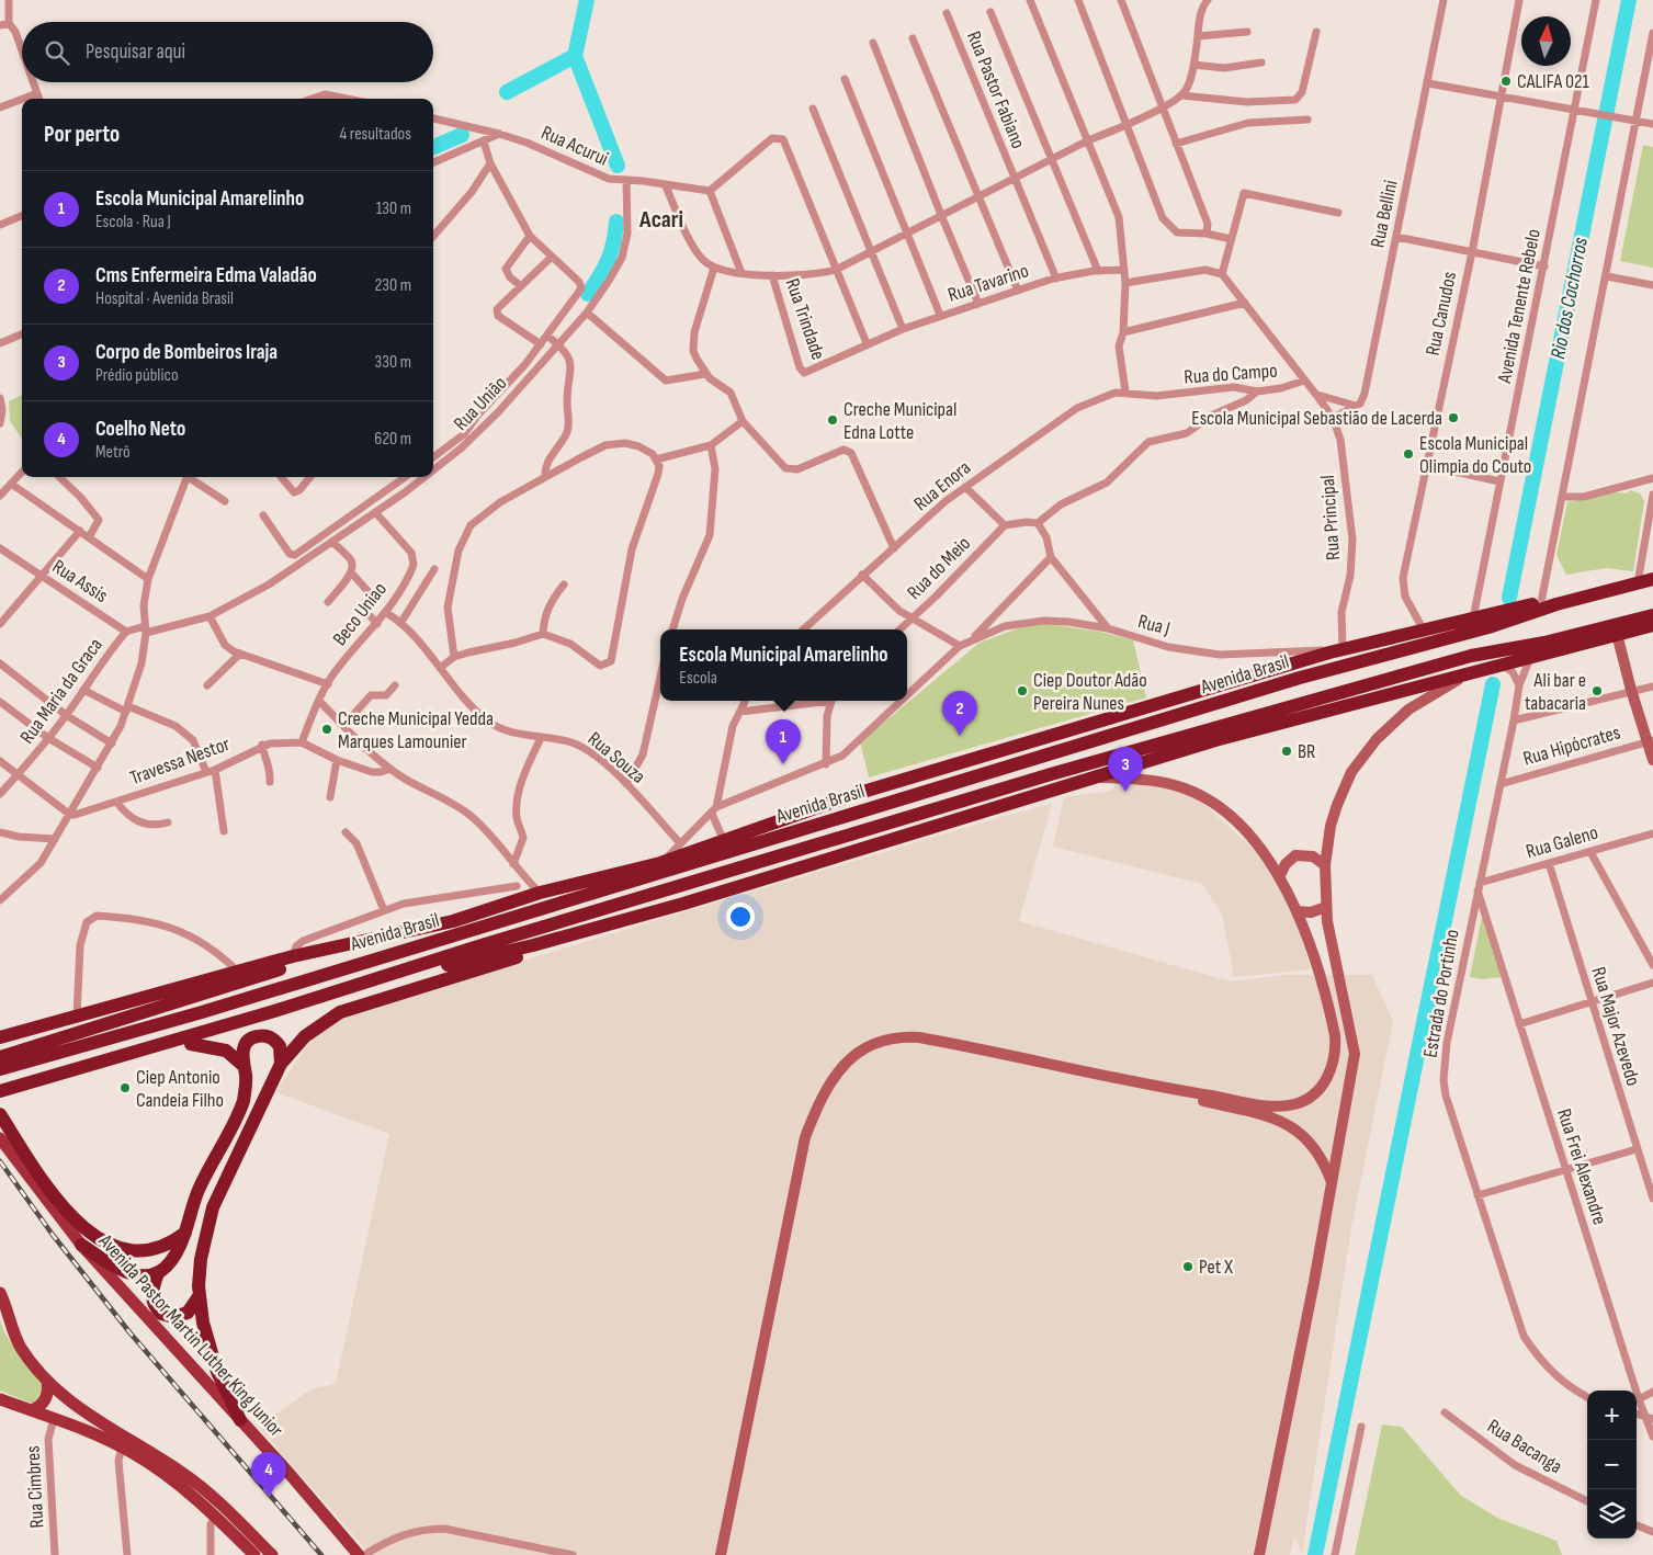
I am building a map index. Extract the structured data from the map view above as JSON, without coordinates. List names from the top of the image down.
{
  "streets": {
    "highway": ["Avenida Brasil"],
    "main road": ["Avenida Pastor Martin Luther King Junior"],
    "street": [
      "Rua Pastor Fabiano",
      "Rua Acurui",
      "Rua Bellini",
      "Rua Tavarino",
      "Avenida Tenente Rebelo",
      "Rua Canudos",
      "Rua Trindade",
      "Rua do Campo",
      "Rua União",
      "Rua Enora",
      "Rua Principal",
      "Rua do Meio",
      "Rua Assis",
      "Beco Uniao",
      "Rua J",
      "Rua Maria da Graca",
      "Rua Hipócrates",
      "Rua Souza",
      "Travessa Nestor",
      "Rua Galeno",
      "Estrada do Portinho",
      "Rua Major Azevedo",
      "Rua Frei Alexandre",
      "Rua Bacanga",
      "Rua Cimbres"
    ]
  },
  "crossings": [
    ["Rua Pastor Fabiano", "Rua Tavarino"],
    ["Rua Acurui", "Rua União"],
    ["Rua Tavarino", "Rua Trindade"],
    ["Avenida Tenente Rebelo", "Avenida Brasil"],
    ["Rua Canudos", "Avenida Brasil"],
    ["Rua do Campo", "Rua Enora"],
    ["Rua União", "Beco Uniao"],
    ["Rua Principal", "Rua J"],
    ["Rua Principal", "Avenida Brasil"],
    ["Rua Assis", "Rua Maria da Graca"],
    ["Beco Uniao", "Rua Souza"],
    ["Beco Uniao", "Travessa Nestor"],
    ["Rua J", "Avenida Brasil"],
    ["Rua Hipócrates", "Estrada do Portinho"],
    ["Rua Galeno", "Estrada do Portinho"],
    ["Rua Galeno", "Rua Major Azevedo"],
    ["Rua Galeno", "Rua Frei Alexandre"],
    ["Estrada do Portinho", "Rua Frei Alexandre"]
  ],
  "districts": ["Acari"],
  "water": ["Rio dos Cachorros"],
  "places": [
    "CALIFA 021",
    "Escola Municipal Sebastião de Lacerda",
    "Creche Municipal Edna Lotte",
    "Escola Municipal Olimpia do Couto",
    "Ciep Doutor Adão Pereira Nunes",
    "Ali bar e tabacaria",
    "Creche Municipal Yedda Marques Lamounier",
    "BR",
    "Ciep Antonio Candeia Filho",
    "Pet X"
  ],
  "north": "top",
  "page": {
    "search": "Pesquisar aqui",
    "heading": ["Por perto", "4 resultados"],
    "list": [
      {
        "mark": "1",
        "name": "Escola Municipal Amarelinho",
        "note": "Escola · Rua J",
        "value": "130 m"
      },
      {
        "mark": "2",
        "name": "Cms Enfermeira Edma Valadão",
        "note": "Hospital · Avenida Brasil",
        "value": "230 m"
      },
      {
        "mark": "3",
        "name": "Corpo de Bombeiros Iraja",
        "note": "Prédio público",
        "value": "330 m"
      },
      {
        "mark": "4",
        "name": "Coelho Neto",
        "note": "Metrô",
        "value": "620 m"
      }
    ],
    "popup": ["Escola Municipal Amarelinho", "Escola"],
    "pins": [
      "2",
      "1",
      "3",
      "4"
    ],
    "map_buttons": ["+", "−"]
  }
}
